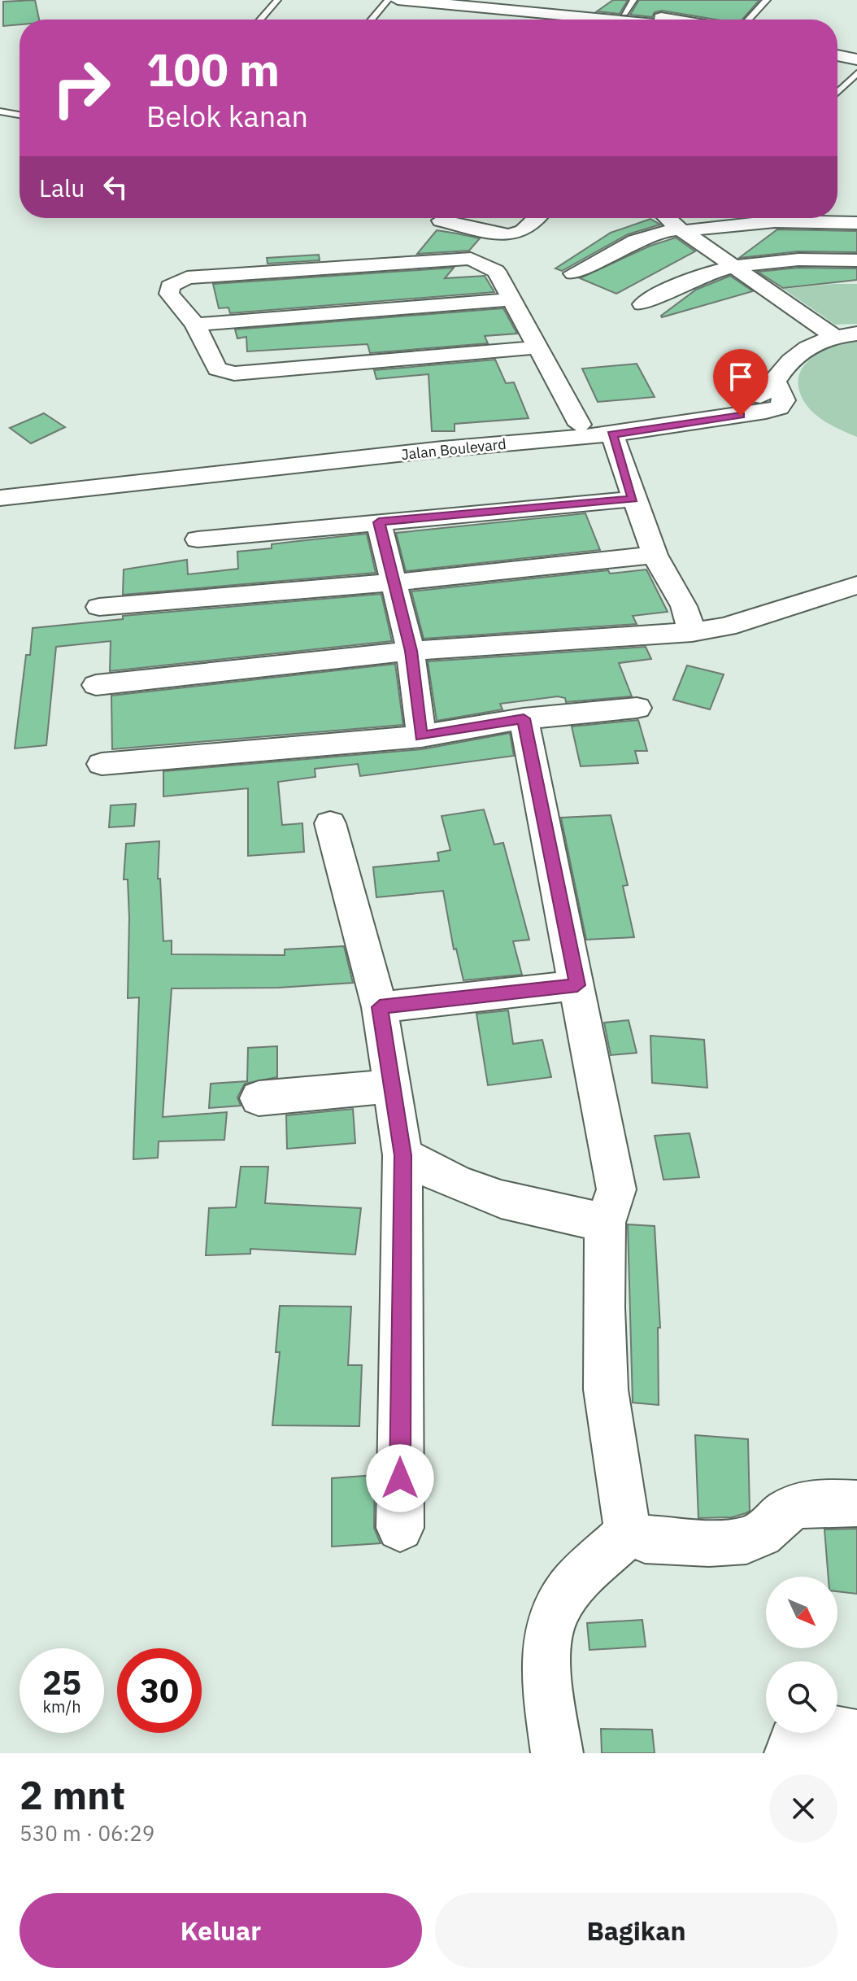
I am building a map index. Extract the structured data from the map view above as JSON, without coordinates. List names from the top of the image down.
{
  "streets": {
    "street": ["Jalan Boulevard"]
  },
  "north": "bottom right",
  "page": {
    "turn": ["100 m", "Belok kanan"],
    "then": "Lalu",
    "speed": "25 km/h",
    "limit": "30",
    "heading": ["2 mnt", "530 m · 06:29"],
    "buttons": ["Keluar", "Bagikan"]
  }
}
